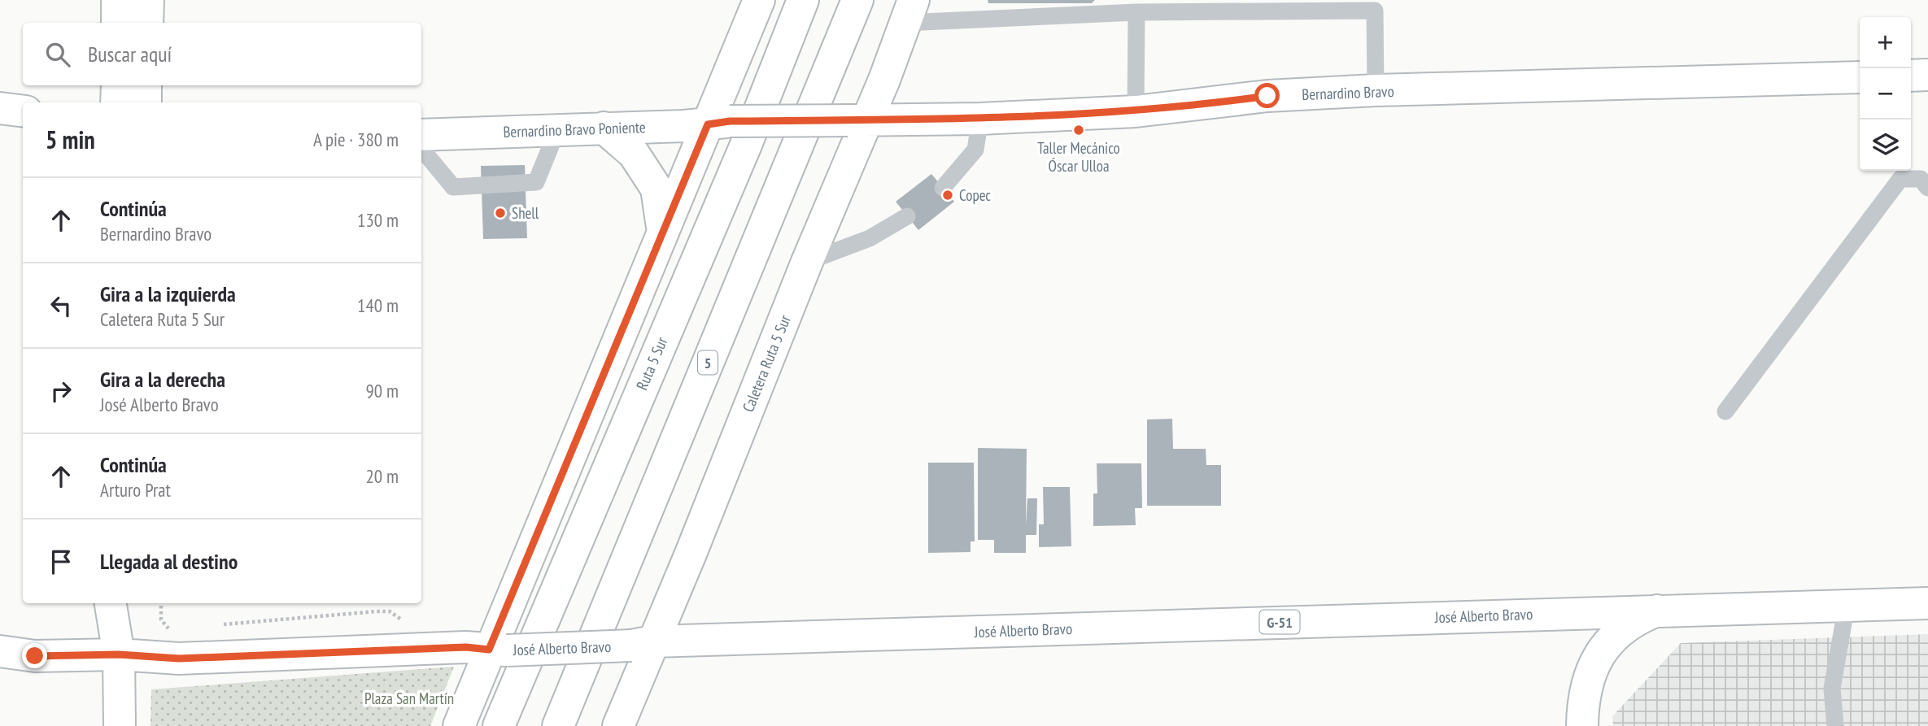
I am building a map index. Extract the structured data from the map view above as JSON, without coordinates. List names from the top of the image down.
{
  "streets": {
    "main road": [
      "Bernardino Bravo",
      "Bernardino Bravo Poniente",
      "5",
      "Ruta 5 Sur",
      "Caletera Ruta 5 Sur",
      "José Alberto Bravo",
      "G-51"
    ]
  },
  "crossings": [
    ["Bernardino Bravo", "Bernardino Bravo Poniente"],
    ["Bernardino Bravo", "Caletera Ruta 5 Sur"],
    ["Caletera Ruta 5 Sur", "José Alberto Bravo"]
  ],
  "parks": ["Plaza San Martín"],
  "places": ["Taller Mecánico Óscar Ulloa", "Copec", "Shell"],
  "page": {
    "map_buttons": ["+", "−"],
    "search": "Buscar aquí",
    "heading": ["5 min", "A pie · 380 m"],
    "list": [
      ["Continúa", "Bernardino Bravo", "130 m"],
      ["Gira a la izquierda", "Caletera Ruta 5 Sur", "140 m"],
      ["Gira a la derecha", "José Alberto Bravo", "90 m"],
      ["Continúa", "Arturo Prat", "20 m"],
      "Llegada al destino"
    ]
  }
}
